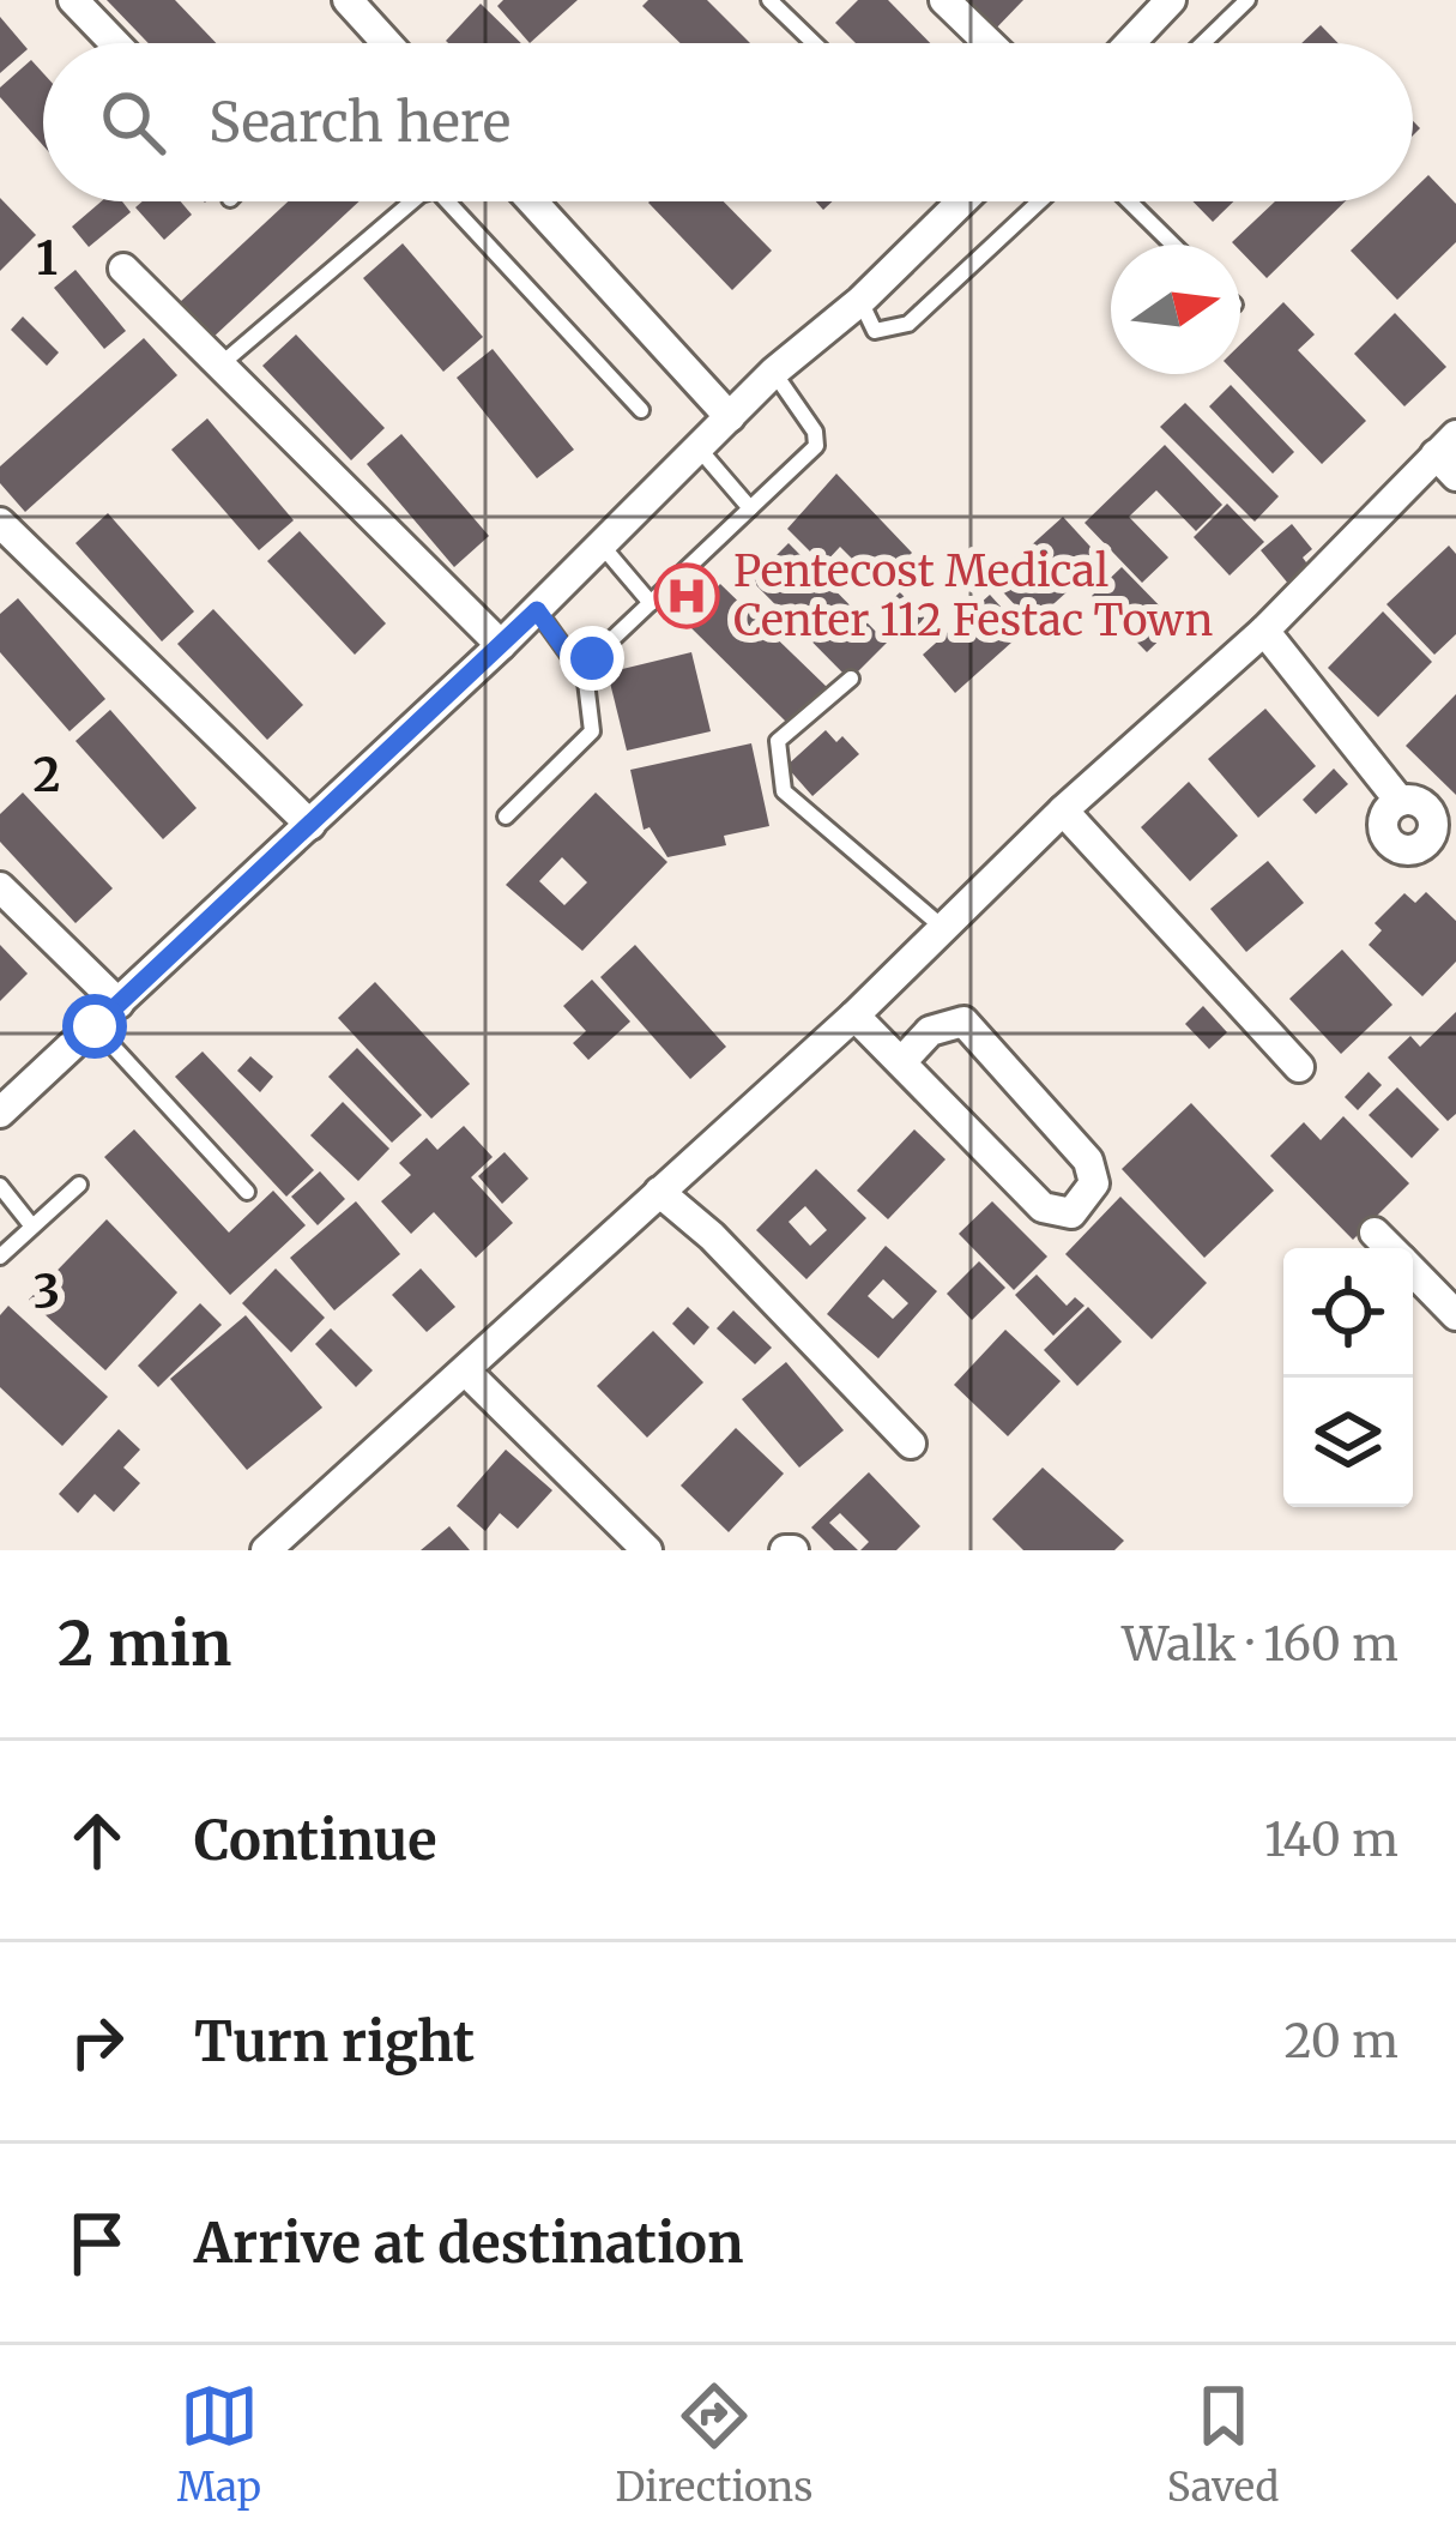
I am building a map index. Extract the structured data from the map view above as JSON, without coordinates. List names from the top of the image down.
{
  "places": {
    "hospital": ["Pentecost Medical Center 112 Festac Town"]
  },
  "north": "right",
  "page": {
    "search": "Search here",
    "heading": ["2 min", "Walk · 160 m"],
    "list": [
      ["Continue", "140 m"],
      ["Turn right", "20 m"],
      "Arrive at destination"
    ],
    "nav": ["Map", "Directions", "Saved"]
  },
  "grid": {
    "rows": ["1", "2", "3"]
  }
}
